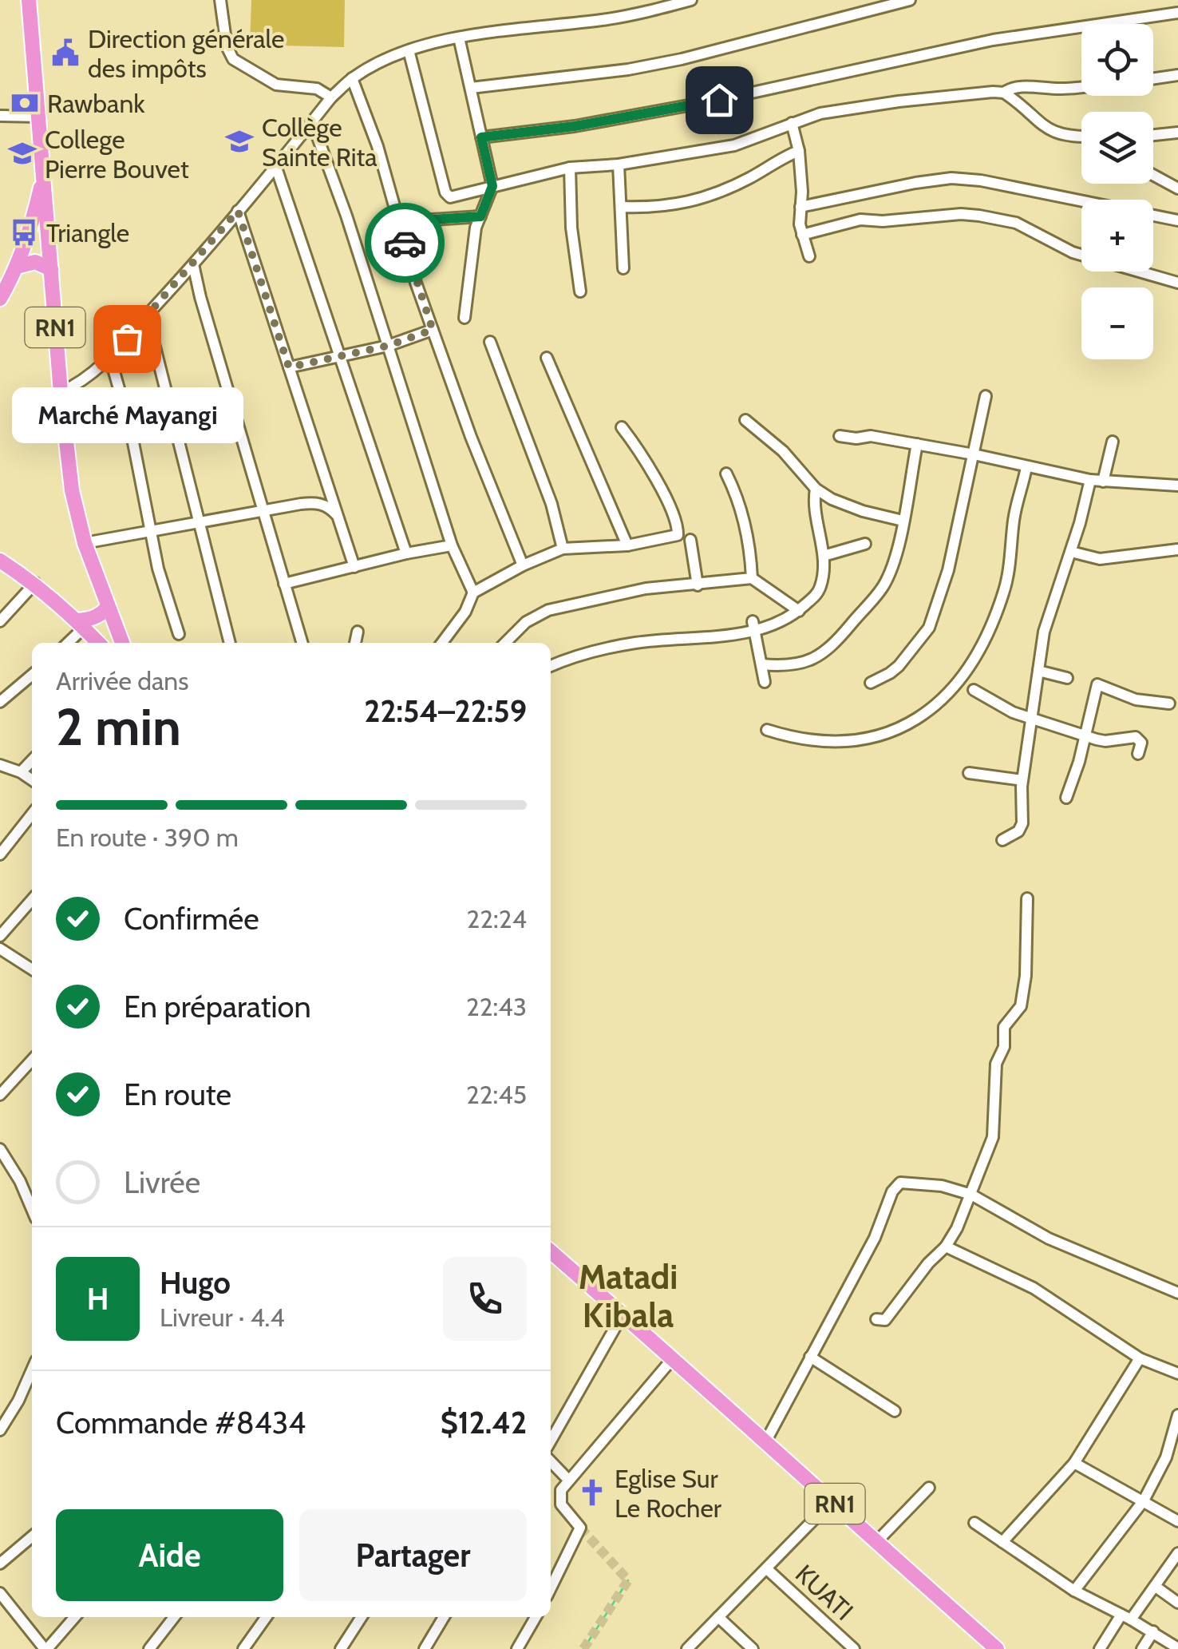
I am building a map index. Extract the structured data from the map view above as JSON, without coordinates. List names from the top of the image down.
{
  "streets": {
    "highway": ["RN1"],
    "street": ["KUATI"]
  },
  "districts": ["Matadi Kibala"],
  "places": {
    "public building": ["Direction générale des impôts"],
    "bank": ["Rawbank"],
    "school or university": ["Collège Sainte Rita", "College Pierre Bouvet"],
    "bus stop": ["Triangle"],
    "other": ["Marché Mayangi"],
    "church": ["Eglise Sur Le Rocher"]
  },
  "page": {
    "map_buttons": ["+", "−"],
    "bubble": "Marché Mayangi",
    "heading": ["2 min", "Arrivée dans", "22:54–22:59"],
    "panel": [
      "Hugo",
      "Livreur · 4.4",
      "Commande #8434",
      "$12.42"
    ],
    "bar": "En route · 390 m",
    "list": [
      ["Confirmée", "22:24"],
      ["En préparation", "22:43"],
      ["En route", "22:45"],
      "Livrée"
    ],
    "round": "H",
    "buttons": ["Aide", "Partager"]
  }
}
